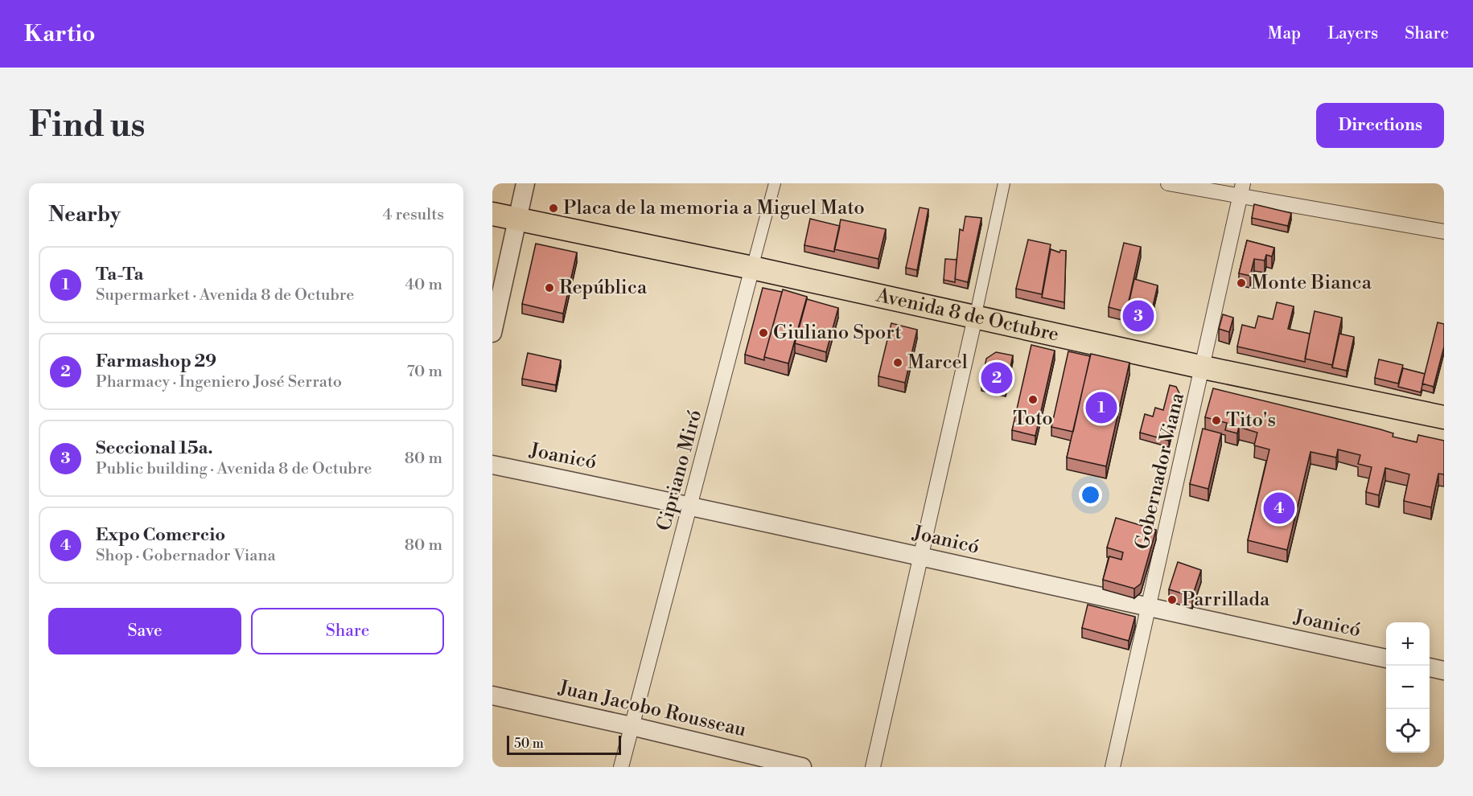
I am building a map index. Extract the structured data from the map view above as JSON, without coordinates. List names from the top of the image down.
{
  "streets": {
    "main road": ["Avenida 8 de Octubre"],
    "street": [
      "Joanicó",
      "Cipriano Miró",
      "Gobernador Viana",
      "Juan Jacobo Rousseau"
    ]
  },
  "crossings": [
    ["Avenida 8 de Octubre", "Cipriano Miró"],
    ["Avenida 8 de Octubre", "Gobernador Viana"],
    ["Joanicó", "Cipriano Miró"],
    ["Joanicó", "Gobernador Viana"],
    ["Cipriano Miró", "Juan Jacobo Rousseau"]
  ],
  "places": [
    "Placa de la memoria a Miguel Mato",
    "Monte Bianca",
    "República",
    "Giuliano Sport",
    "Marcel",
    "Toto",
    "Tito's",
    "Parrillada"
  ],
  "scale_bar": "50 m",
  "page": {
    "header": "Kartio",
    "nav": ["Map", "Layers", "Share"],
    "buttons": [
      "Directions",
      ["Save", "Share"]
    ],
    "title": "Find us",
    "heading": ["Nearby", "4 results"],
    "list": [
      {
        "mark": "1",
        "name": "Ta-Ta",
        "note": "Supermarket · Avenida 8 de Octubre",
        "value": "40 m"
      },
      {
        "mark": "2",
        "name": "Farmashop 29",
        "note": "Pharmacy · Ingeniero José Serrato",
        "value": "70 m"
      },
      {
        "mark": "3",
        "name": "Seccional 15a.",
        "note": "Public building · Avenida 8 de Octubre",
        "value": "80 m"
      },
      {
        "mark": "4",
        "name": "Expo Comercio",
        "note": "Shop · Gobernador Viana",
        "value": "80 m"
      }
    ],
    "pins": [
      "3",
      "2",
      "1",
      "4"
    ],
    "map_buttons": ["+", "−"],
    "scale": "50 m"
  }
}
